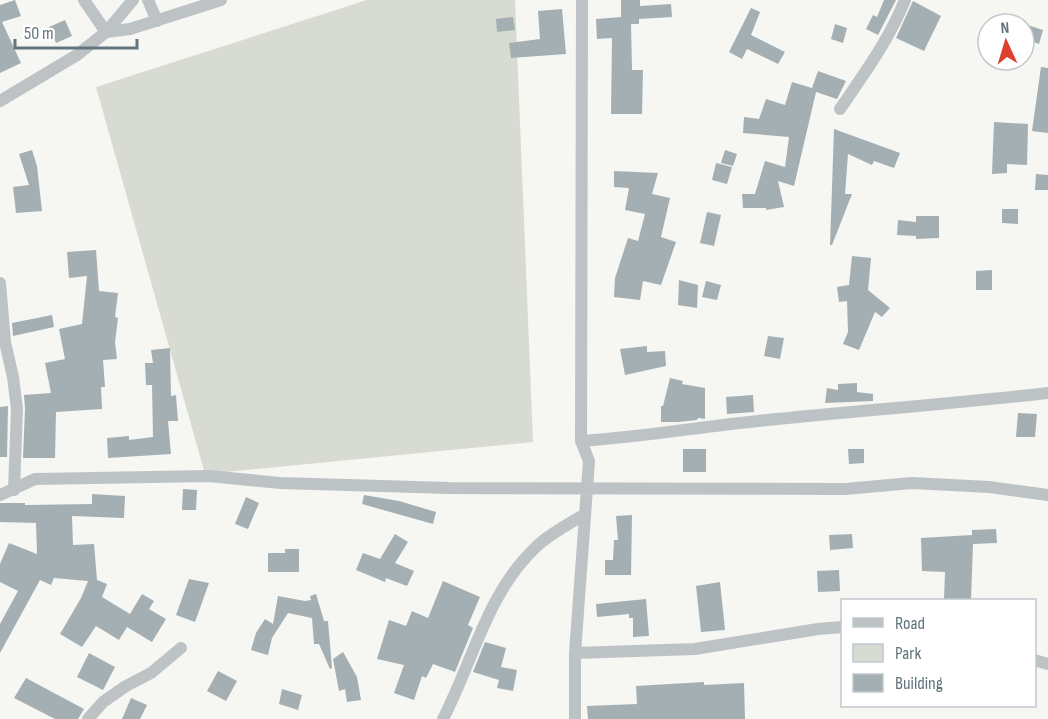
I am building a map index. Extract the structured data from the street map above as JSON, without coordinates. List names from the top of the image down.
{
  "legend": ["Road", "Park", "Building"],
  "scale_bar": "50 m",
  "north": "top"
}
